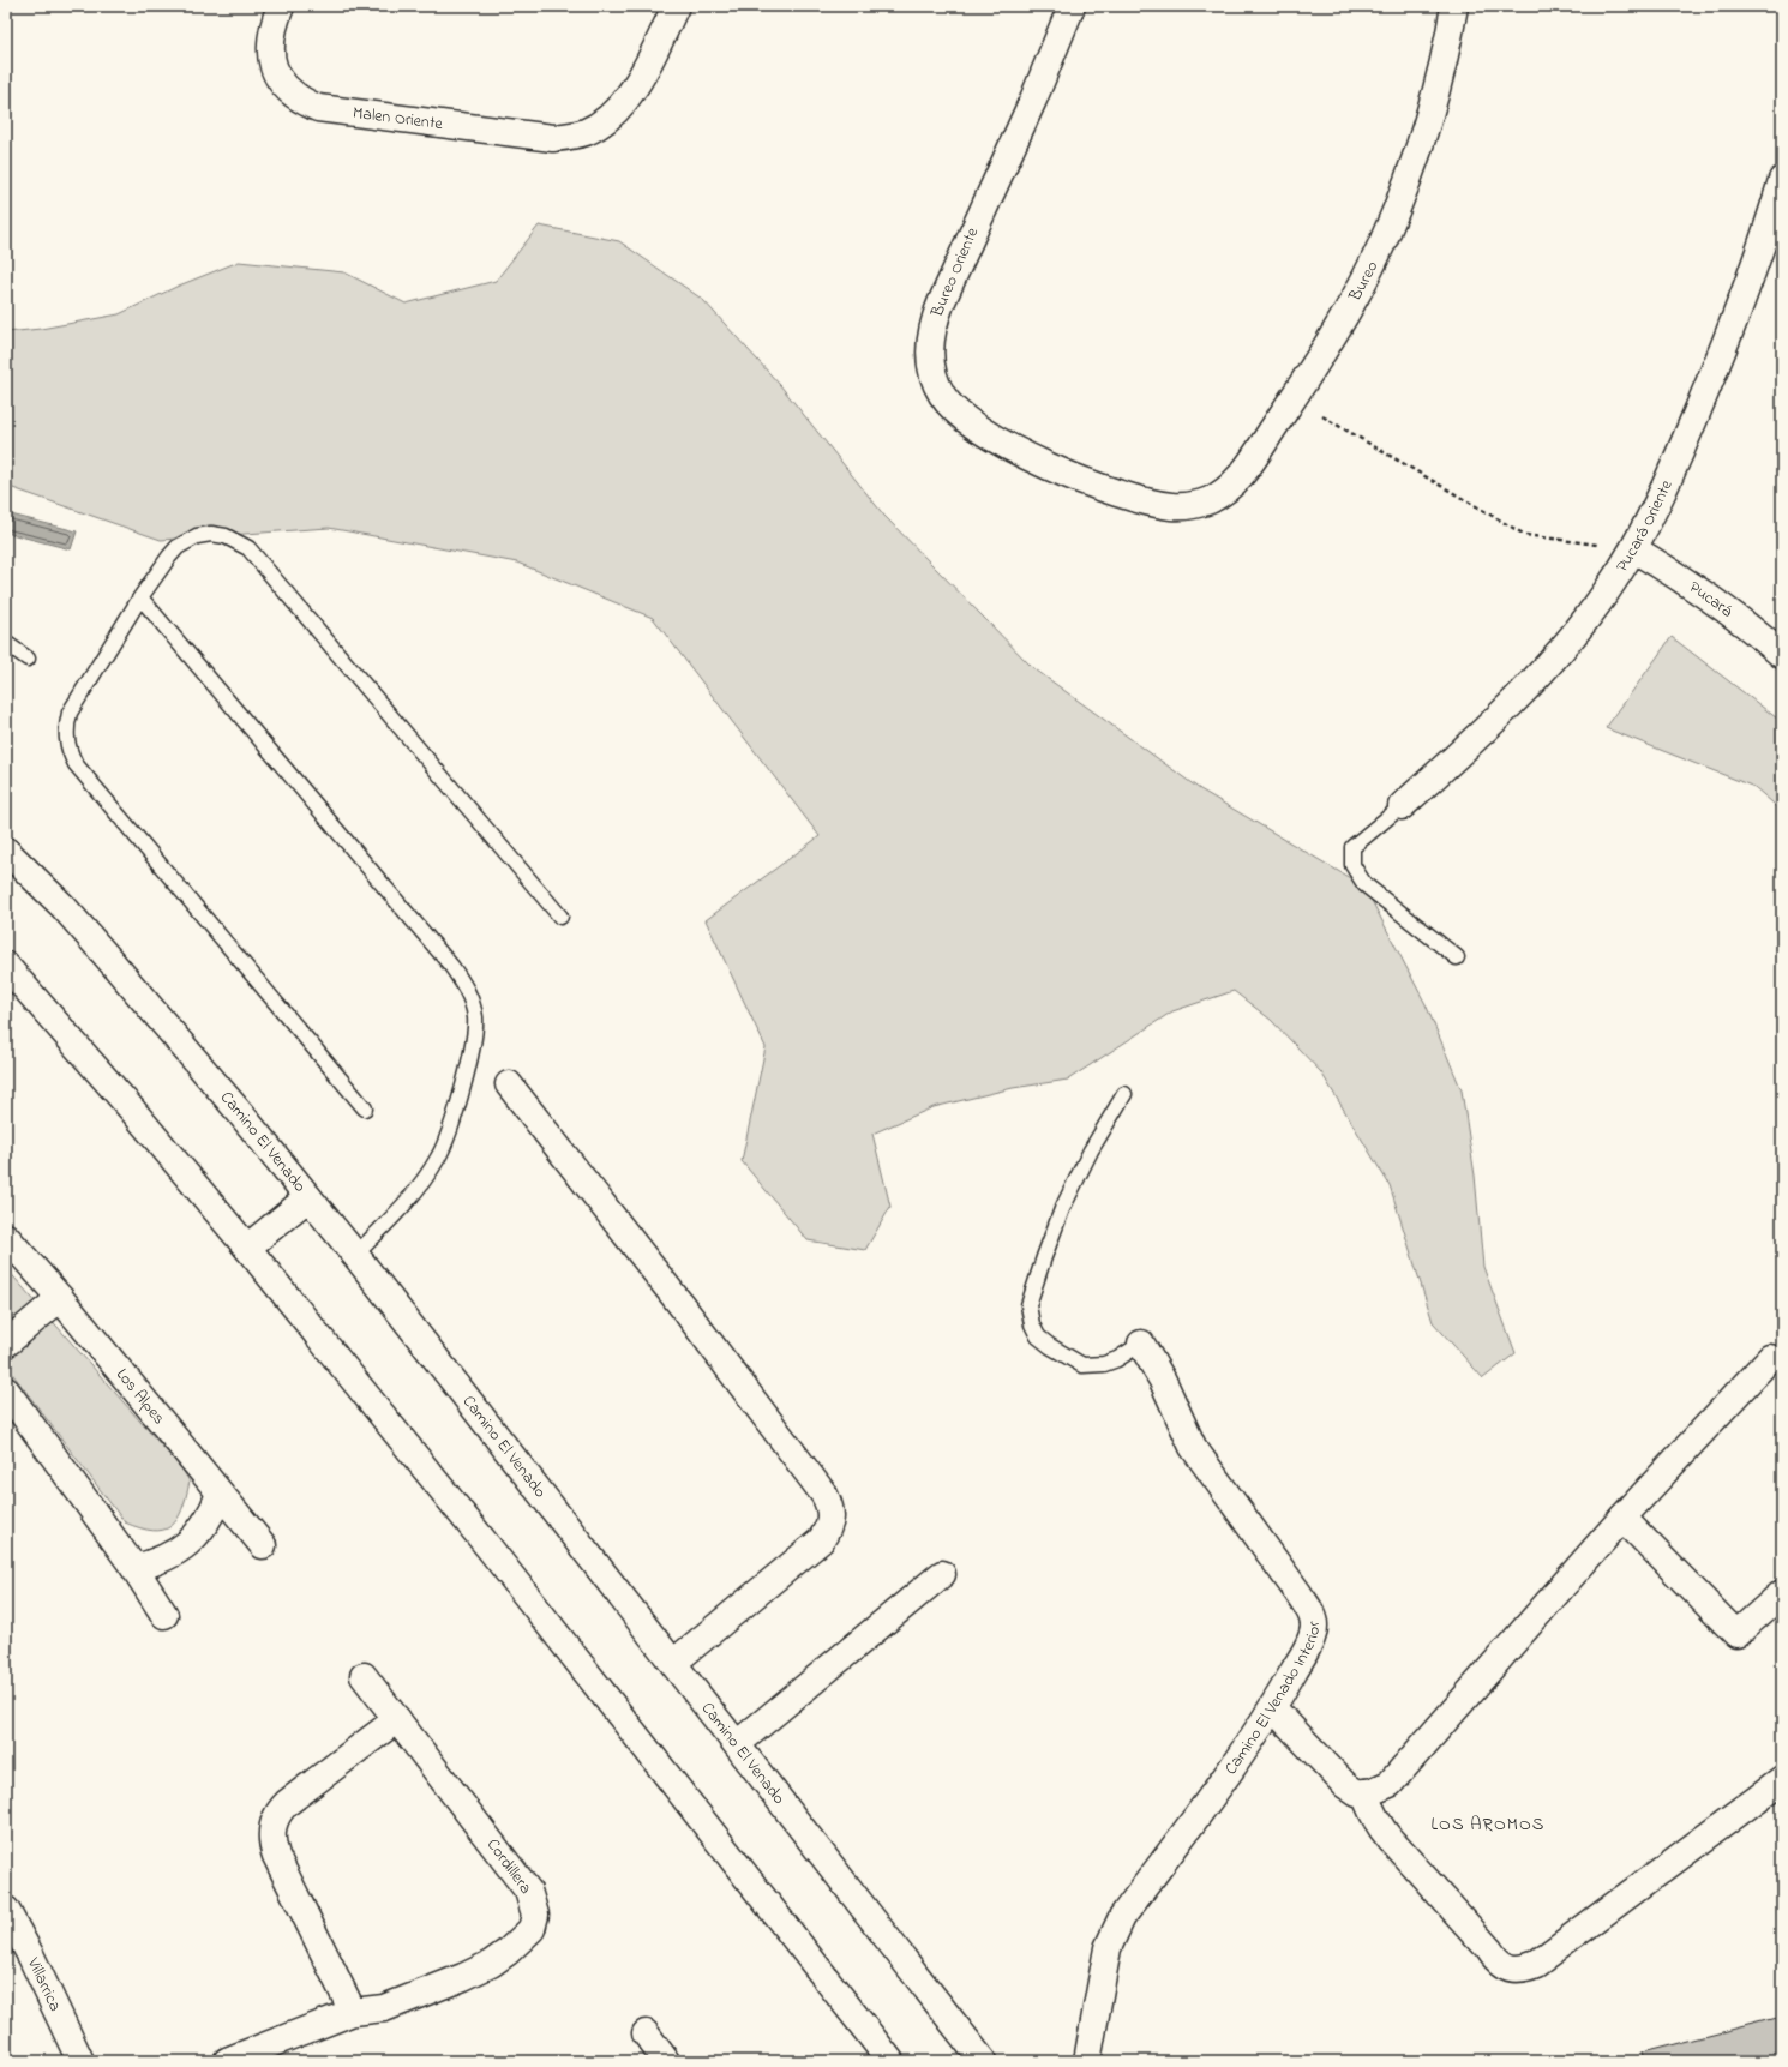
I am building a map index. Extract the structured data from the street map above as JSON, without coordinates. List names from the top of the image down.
{
  "streets": {
    "street": [
      "Malen Oriente",
      "Bureo Oriente",
      "Bureo",
      "Pucará Oriente",
      "Pucará",
      "Camino El Venado",
      "Los Alpes",
      "Camino El Venado Interior",
      "Cordillera",
      "Villarrica"
    ]
  },
  "crossings": [
    ["Bureo Oriente", "Bureo"],
    ["Pucará Oriente", "Pucará"]
  ],
  "districts": ["LOS AROMOS"]
}
